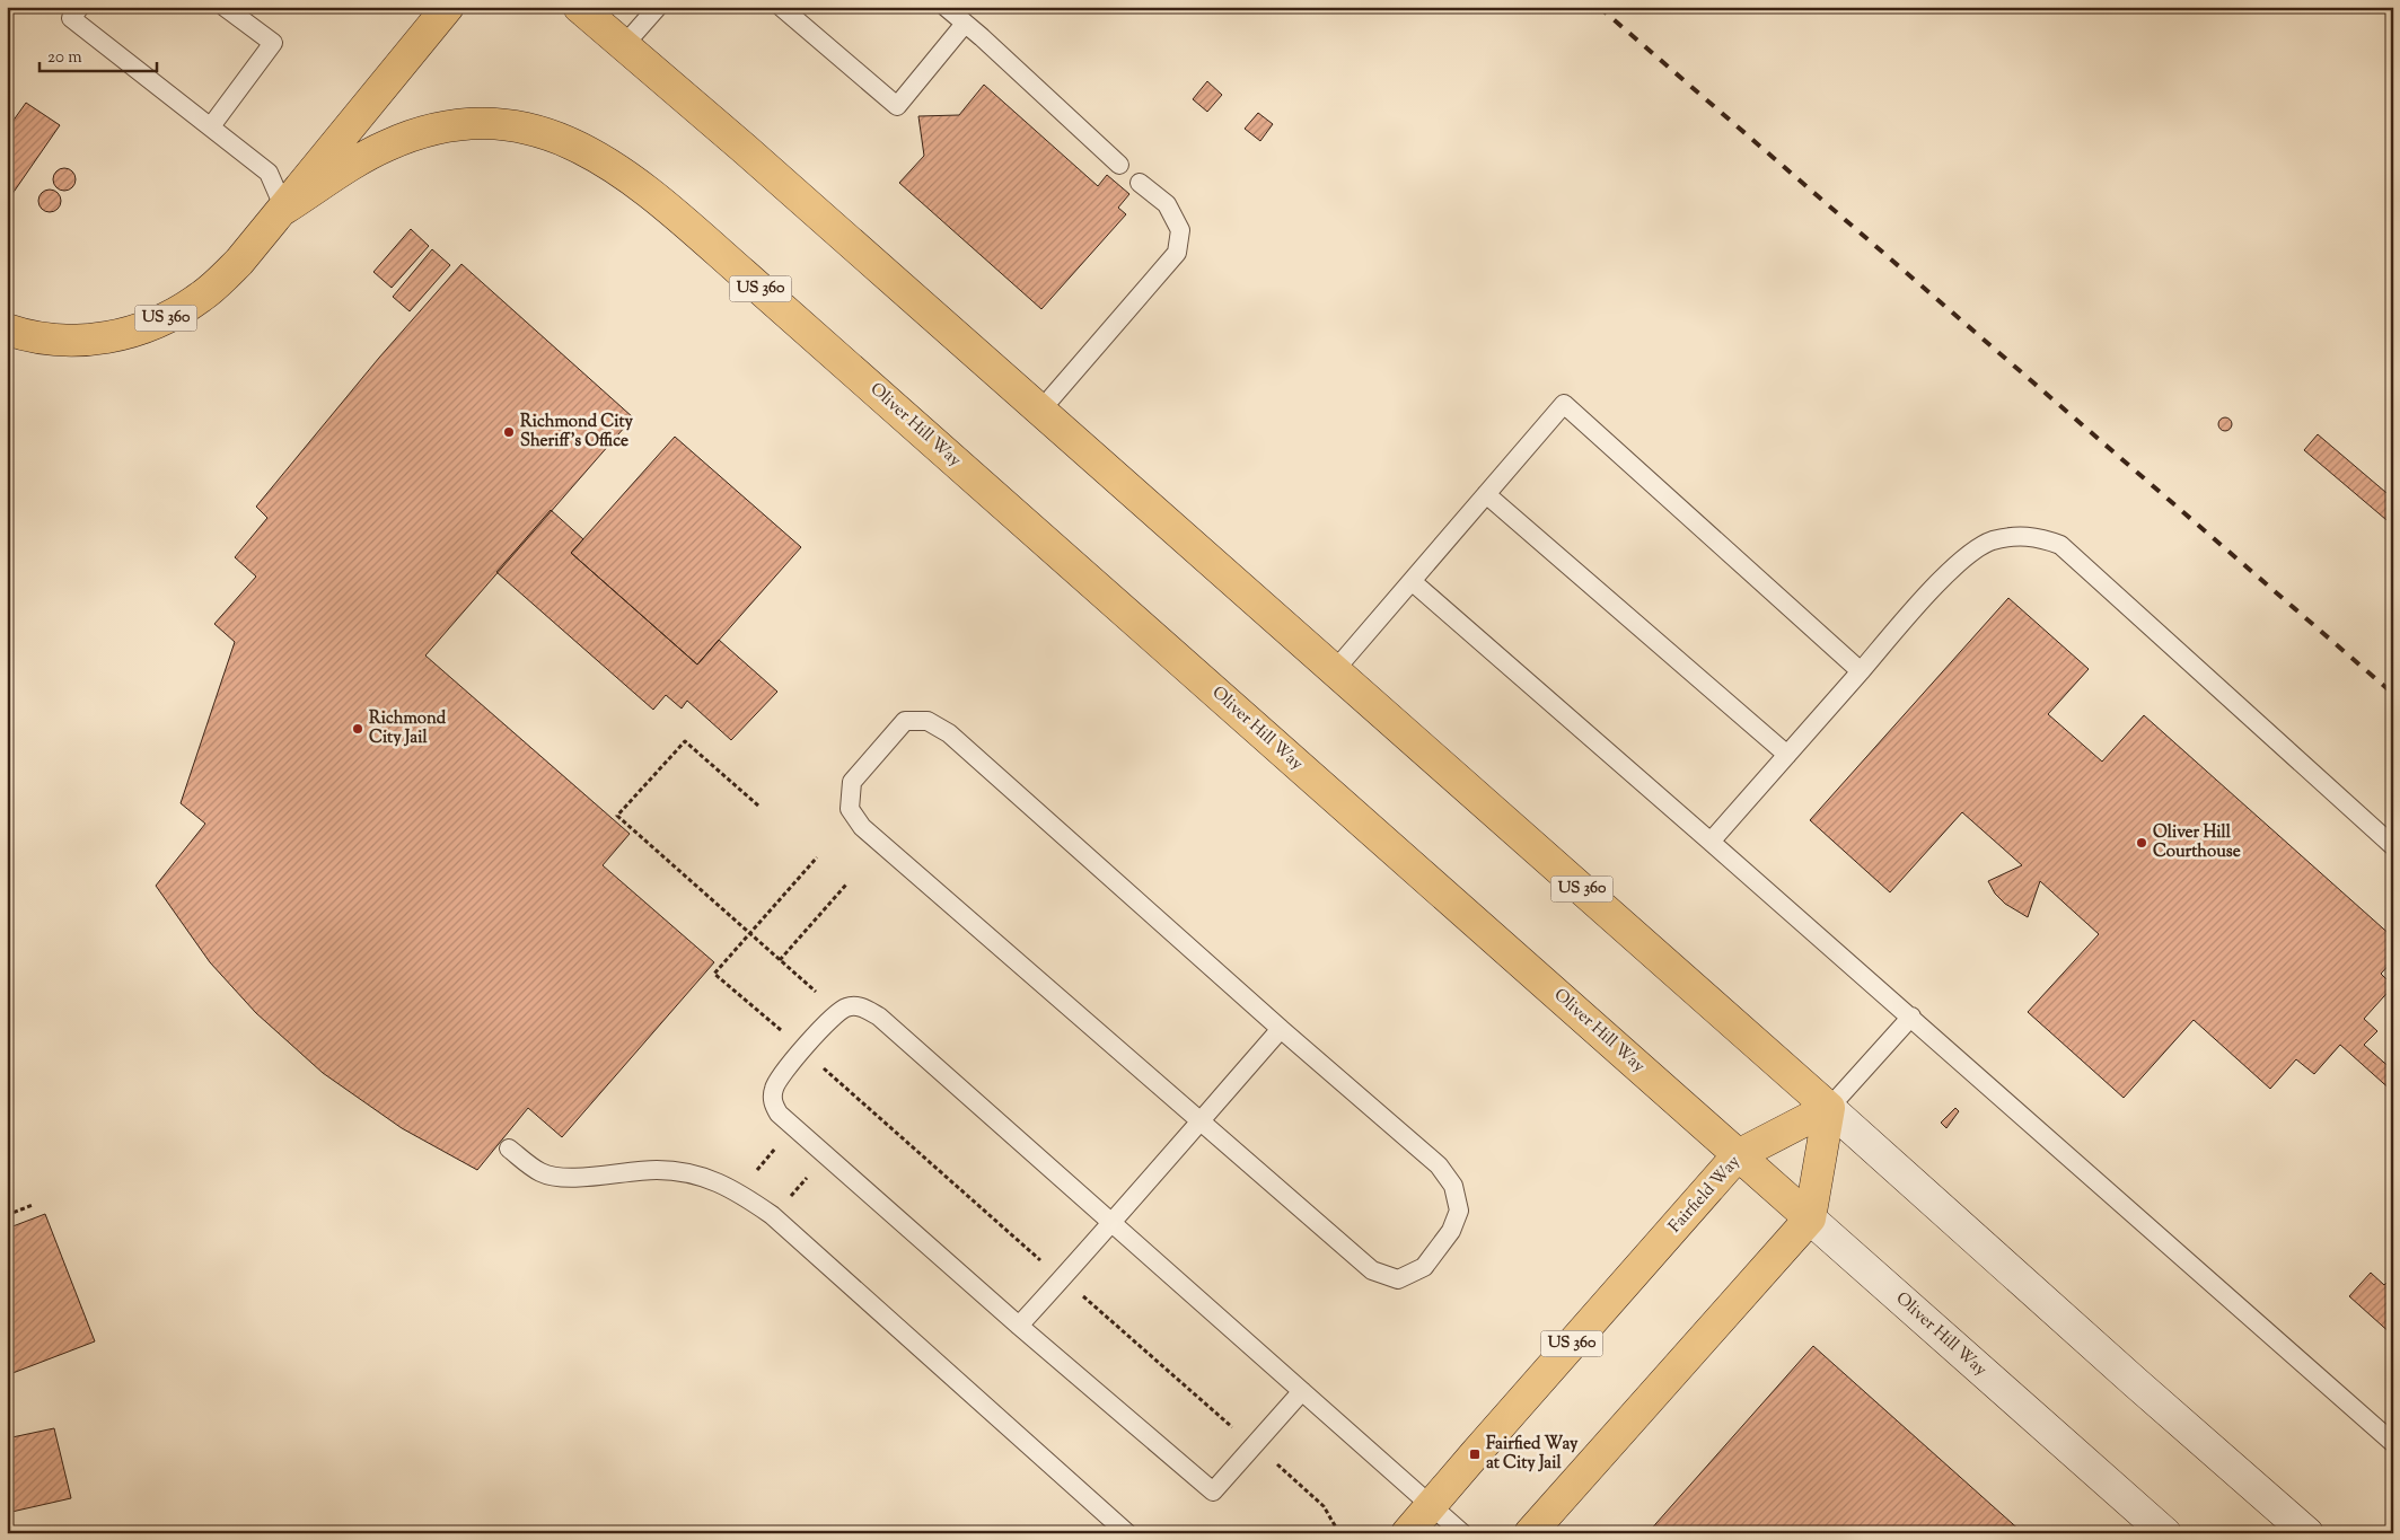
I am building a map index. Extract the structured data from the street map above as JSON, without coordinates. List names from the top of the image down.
{
  "streets": {
    "main road": ["US 360", "Oliver Hill Way", "Fairfield Way"]
  },
  "crossings": [
    ["US 360", "Oliver Hill Way"],
    ["US 360", "Fairfield Way"],
    ["Oliver Hill Way", "Fairfield Way"]
  ],
  "places": {
    "other": ["Richmond City Sheriff's Office", "Richmond City Jail", "Oliver Hill Courthouse"],
    "transit": ["Fairfied Way at City Jail"]
  },
  "scale_bar": "20 m"
}
